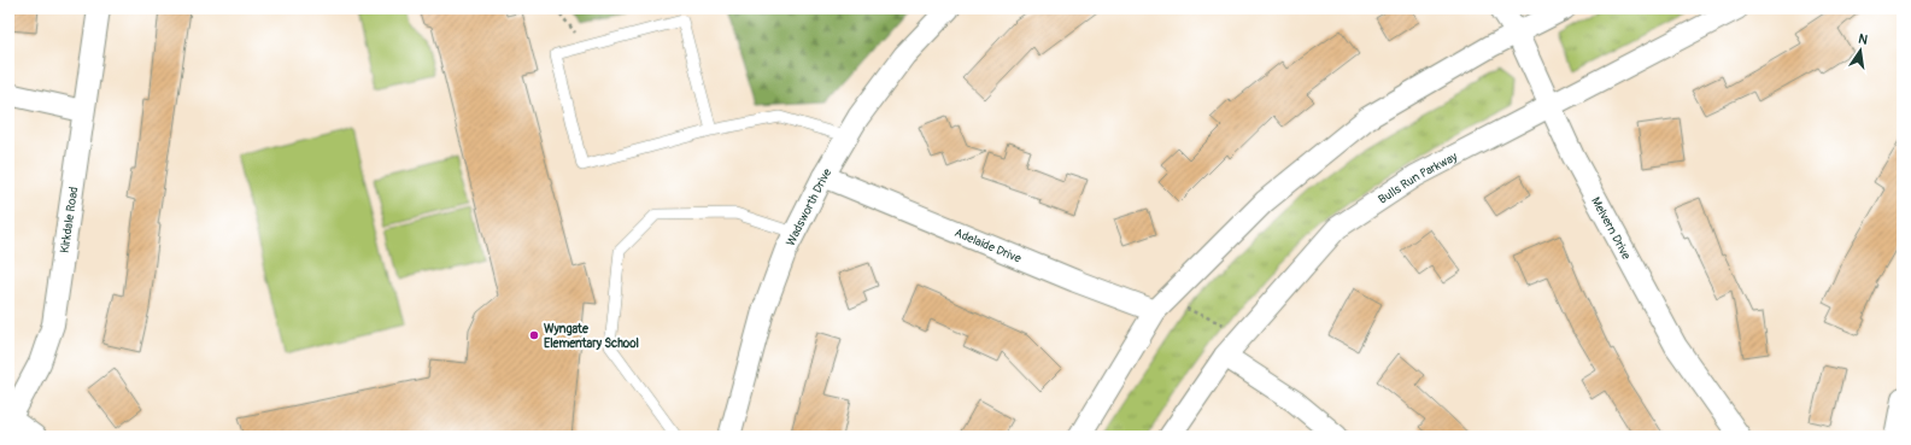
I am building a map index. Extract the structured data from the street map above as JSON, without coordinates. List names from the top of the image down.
{
  "streets": {
    "street": [
      "Bulls Run Parkway",
      "Wadsworth Drive",
      "Kirkdale Road",
      "Melvern Drive",
      "Adelaide Drive"
    ]
  },
  "crossings": [
    ["Bulls Run Parkway", "Melvern Drive"],
    ["Wadsworth Drive", "Adelaide Drive"]
  ],
  "places": ["Wyngate Elementary School"],
  "north": "top"
}
